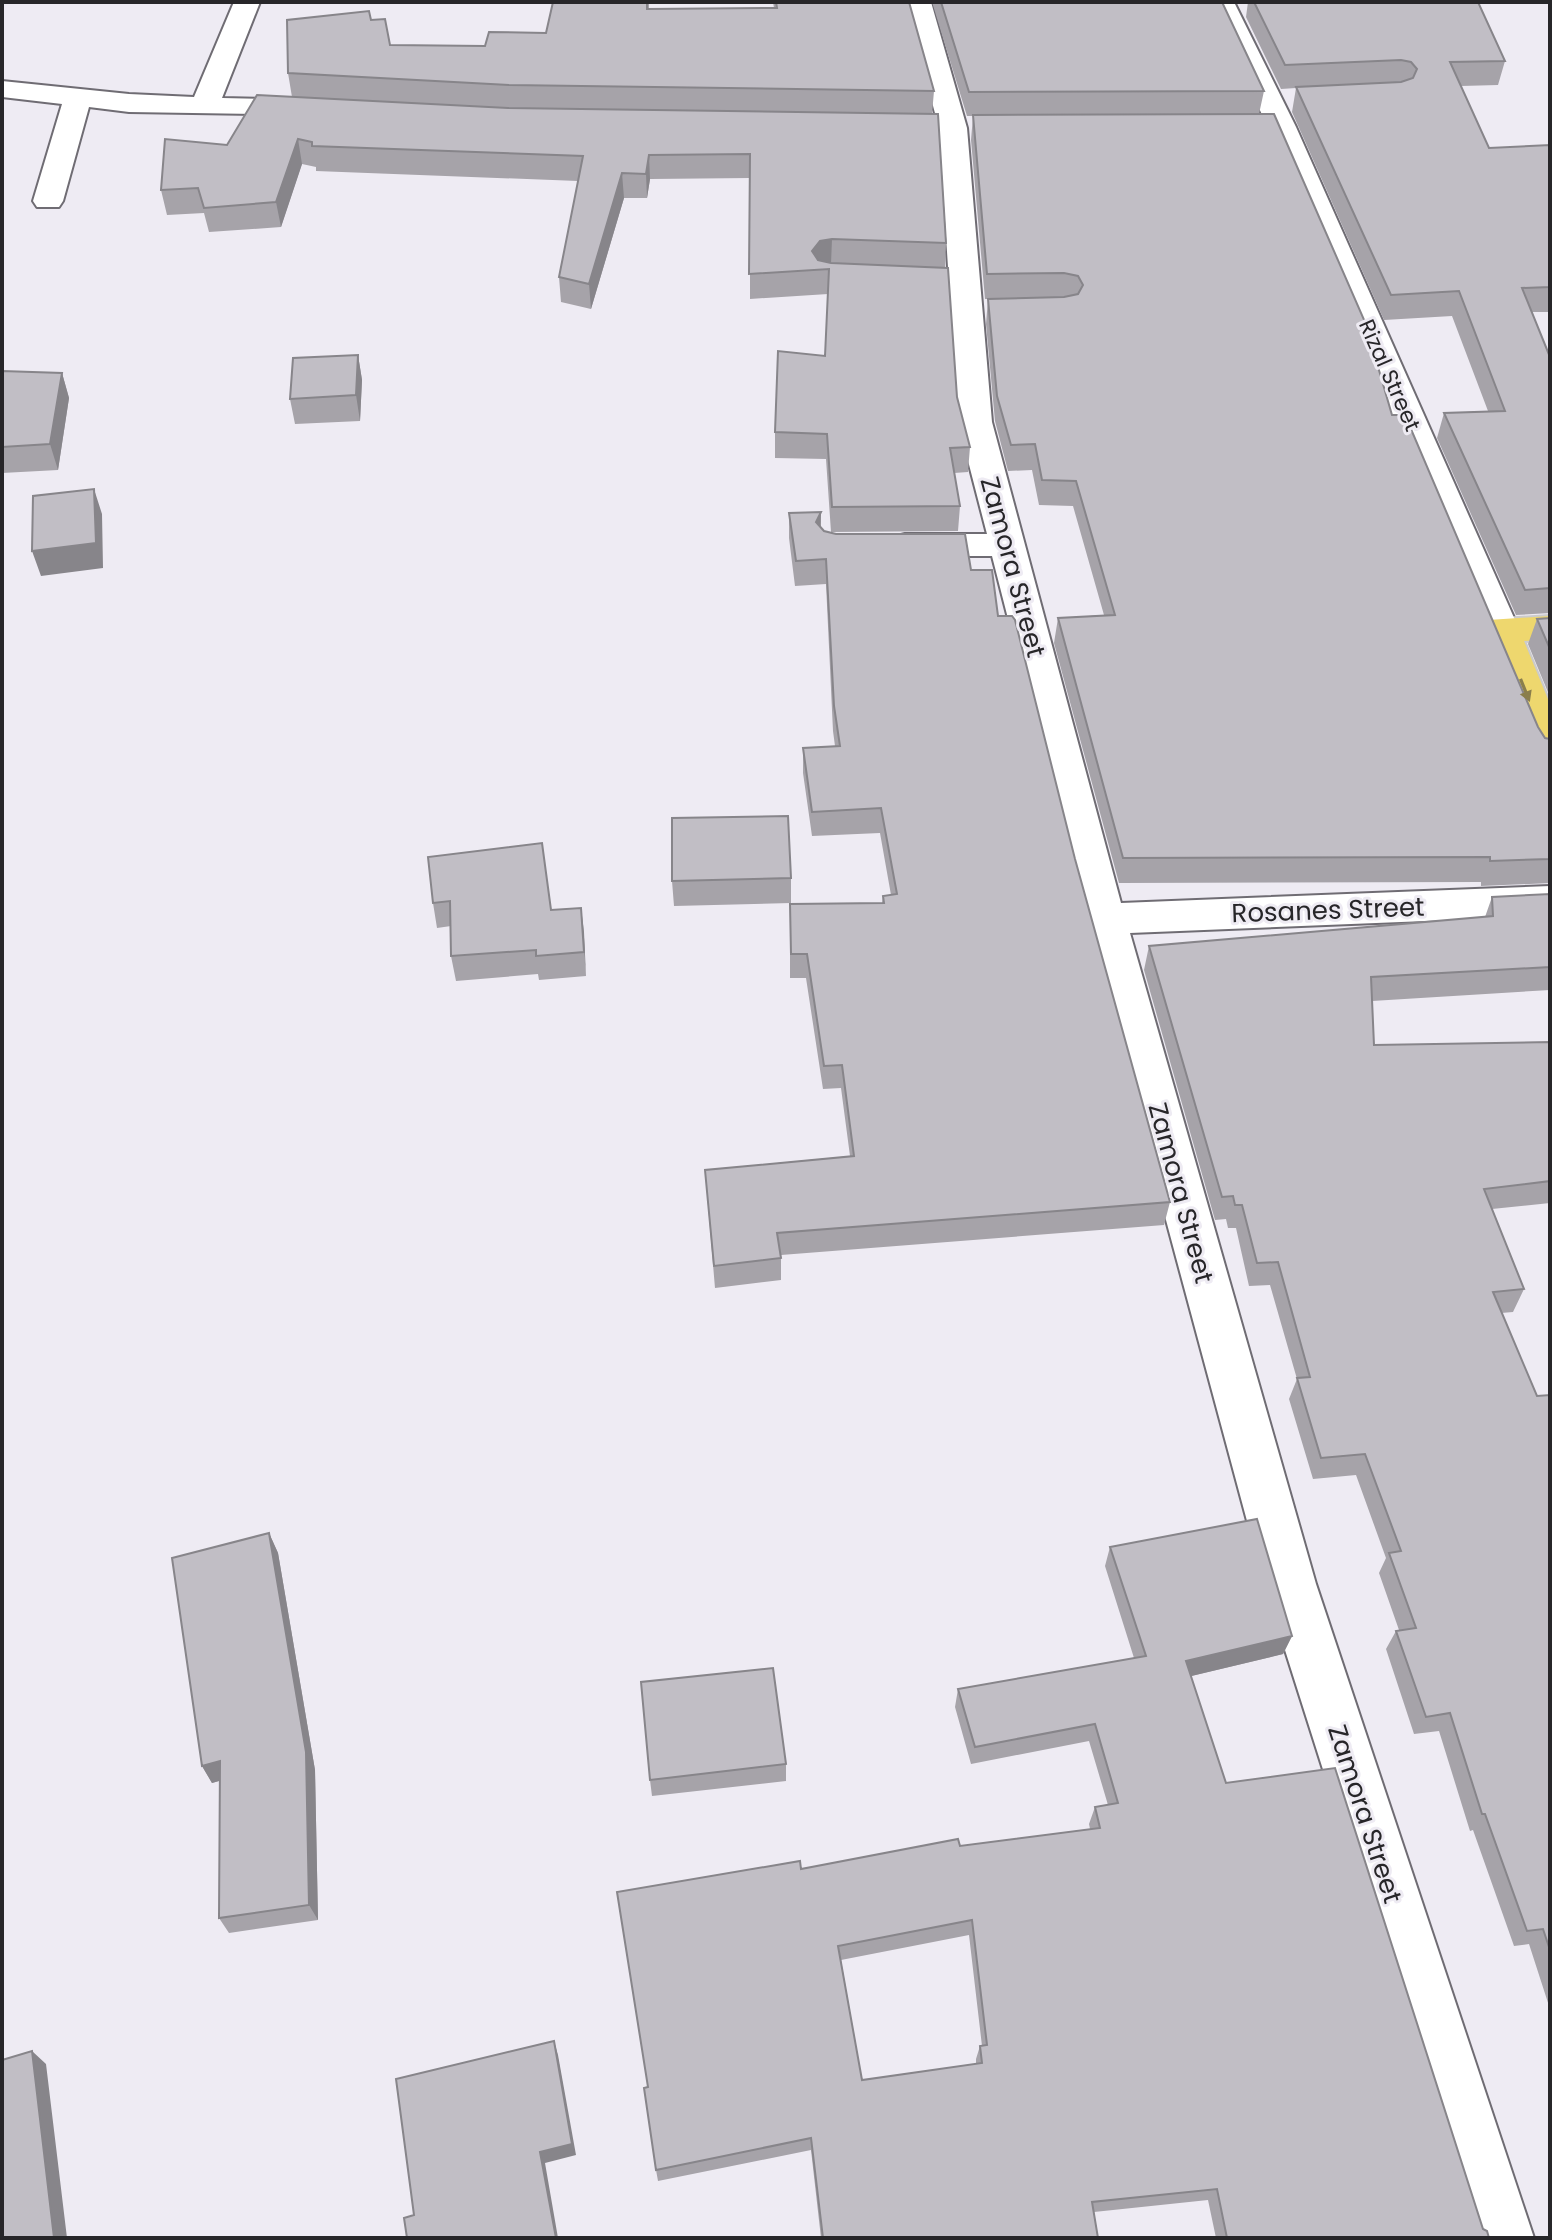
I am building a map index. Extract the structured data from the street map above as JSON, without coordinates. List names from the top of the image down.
{
  "streets": {
    "main road": ["Rizal Street"],
    "street": ["Zamora Street", "Rosanes Street"]
  },
  "crossings": [
    ["Zamora Street", "Rosanes Street"]
  ]
}
